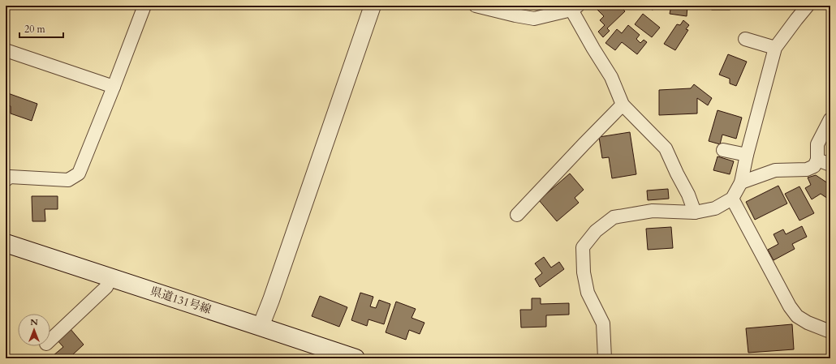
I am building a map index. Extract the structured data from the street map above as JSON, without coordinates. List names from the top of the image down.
{
  "streets": {
    "main road": ["県道131号線"]
  },
  "scale_bar": "20 m",
  "north": "top"
}
